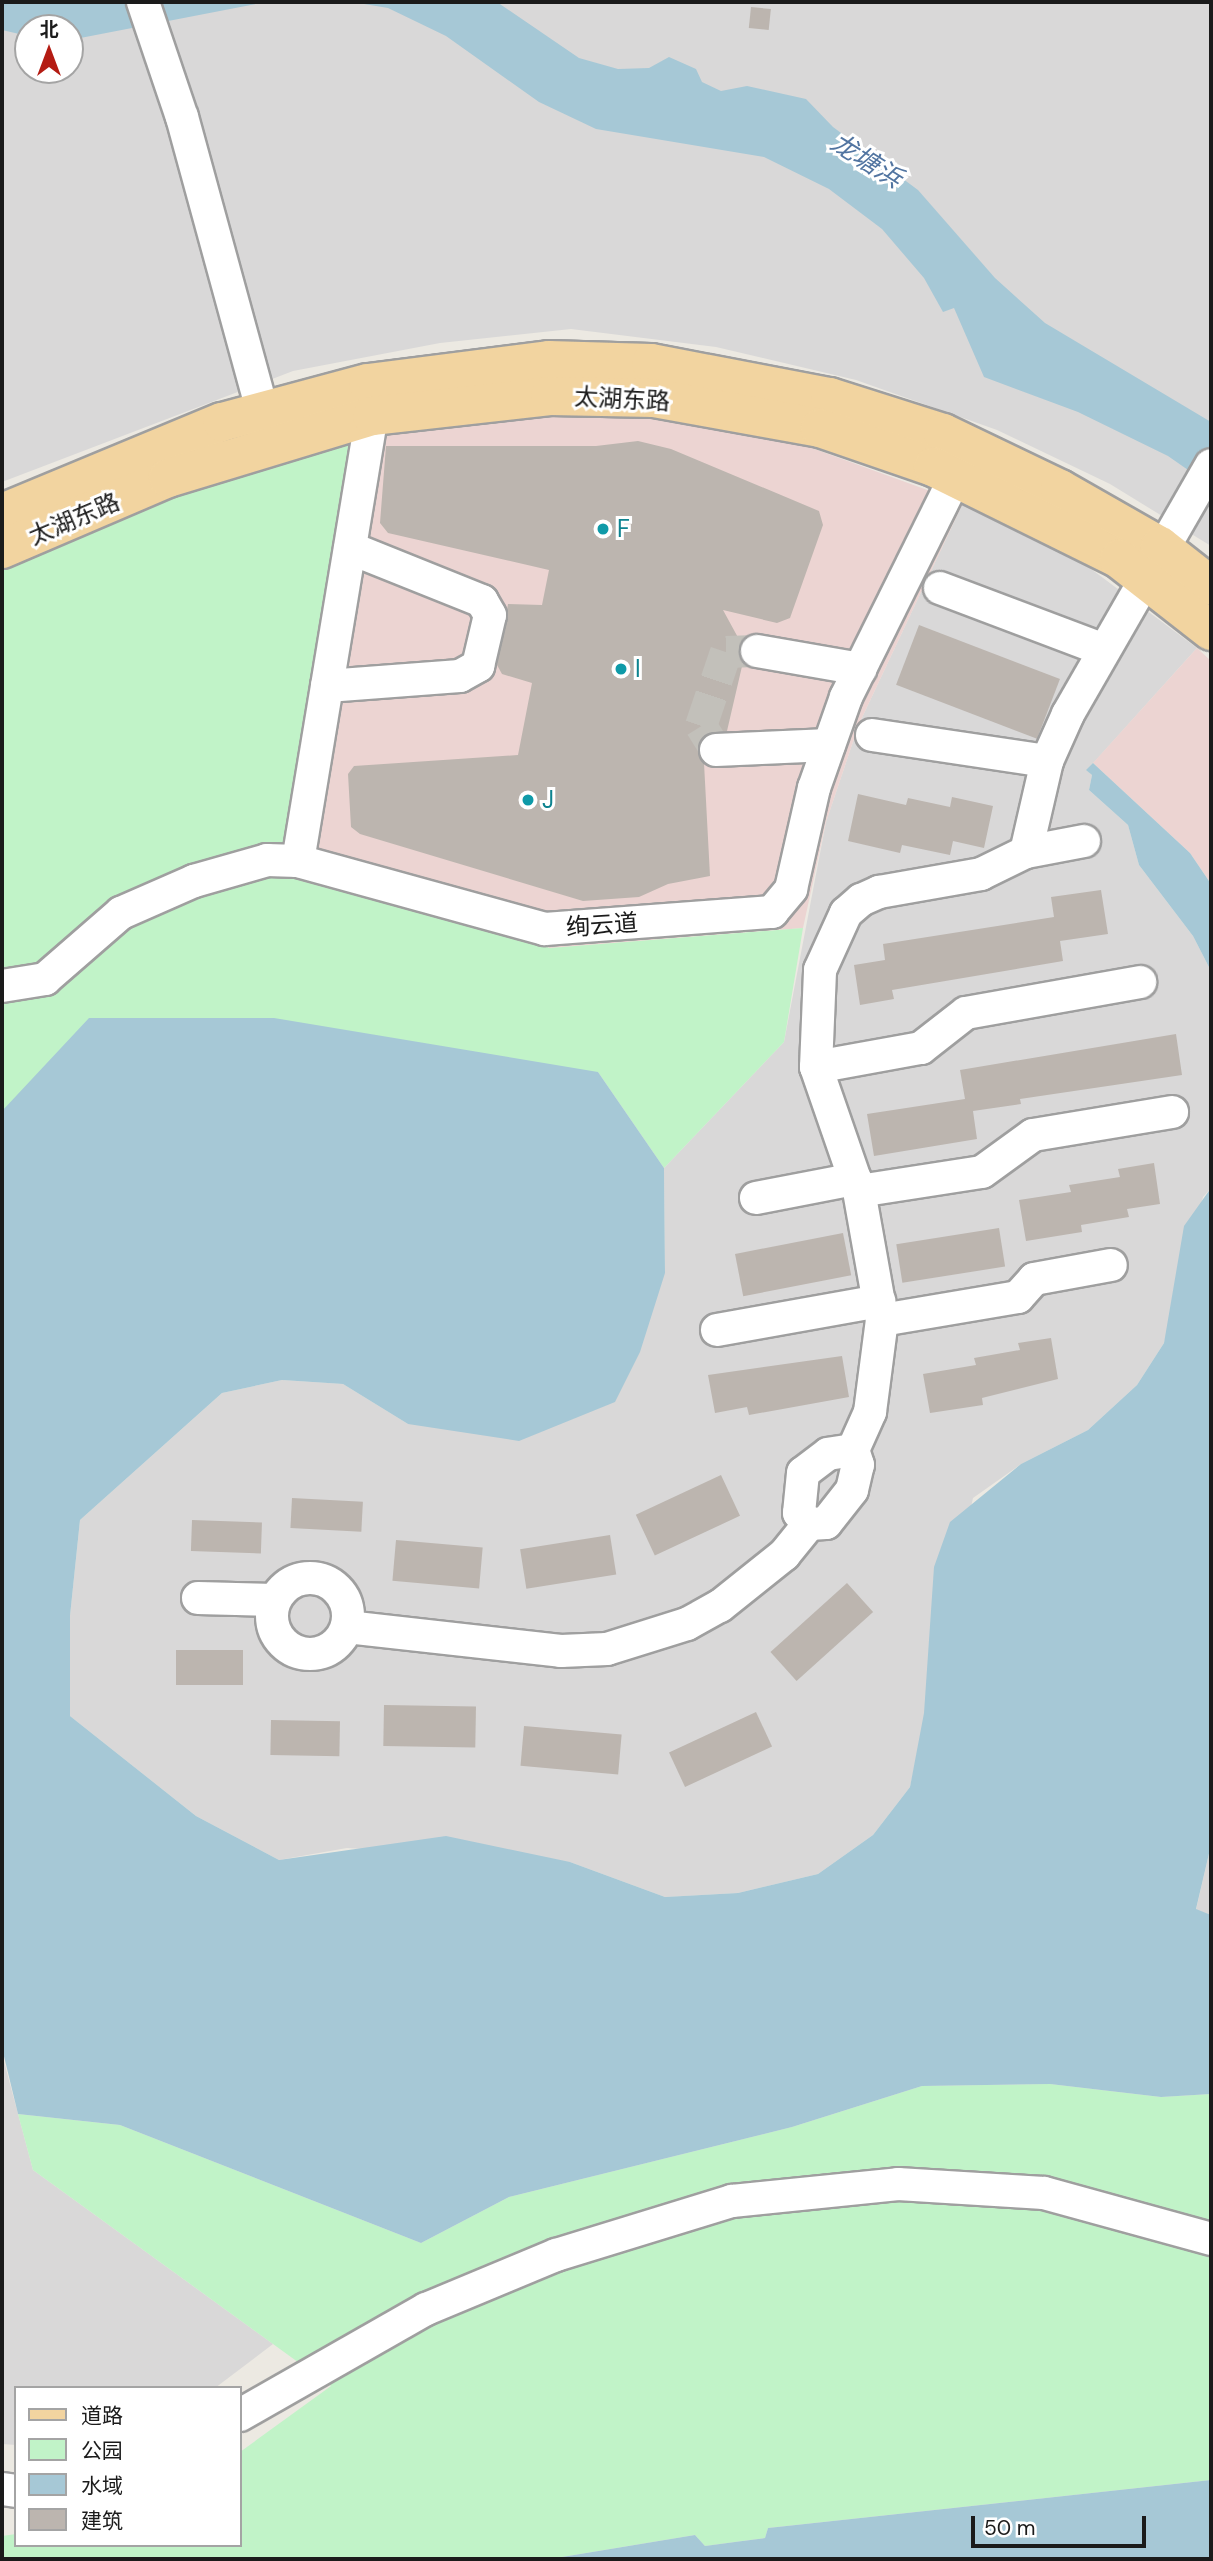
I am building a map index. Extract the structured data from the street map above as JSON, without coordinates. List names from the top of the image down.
{
  "streets": {
    "main road": ["太湖东路"],
    "street": ["绚云道"]
  },
  "crossings": [
    ["太湖东路", "绚云道"]
  ],
  "water": ["龙塘浜"],
  "places": ["F", "I", "J"],
  "legend": [
    "道路",
    "公园",
    "水域",
    "建筑"
  ],
  "scale_bar": "50 m",
  "north": "top"
}
